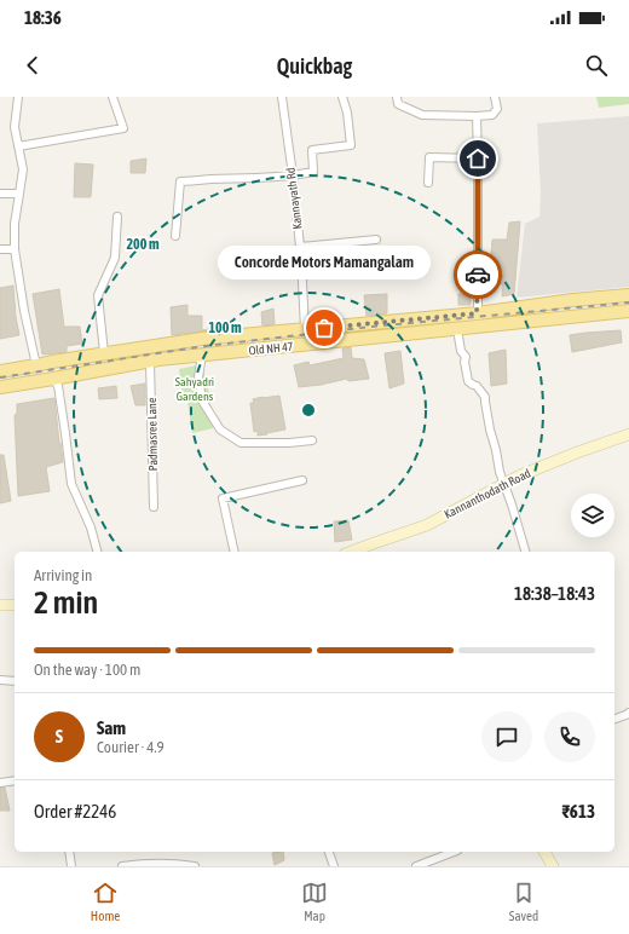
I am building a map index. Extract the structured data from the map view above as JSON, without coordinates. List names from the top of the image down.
{
  "streets": {
    "main road": ["Old NH 47"],
    "street": ["Kannayath Rd", "Padmasree Lane", "Kannanthodath Road"]
  },
  "crossings": [
    ["Kannayath Rd", "Old NH 47"],
    ["Old NH 47", "Padmasree Lane"]
  ],
  "parks": ["Sahyadri Gardens"],
  "places": ["Concorde Motors Mamangalam"],
  "page": {
    "status": "18:36",
    "header": "Quickbag",
    "bubble": "Concorde Motors Mamangalam",
    "heading": ["2 min", "Arriving in", "18:38–18:43"],
    "panel": [
      "Sam",
      "Courier · 4.9",
      "Order #2246",
      "₹613"
    ],
    "bar": "On the way · 100 m",
    "round": "S",
    "tabs": ["Home", "Map", "Saved"]
  },
  "rings": ["200 m", "100 m"]
}
